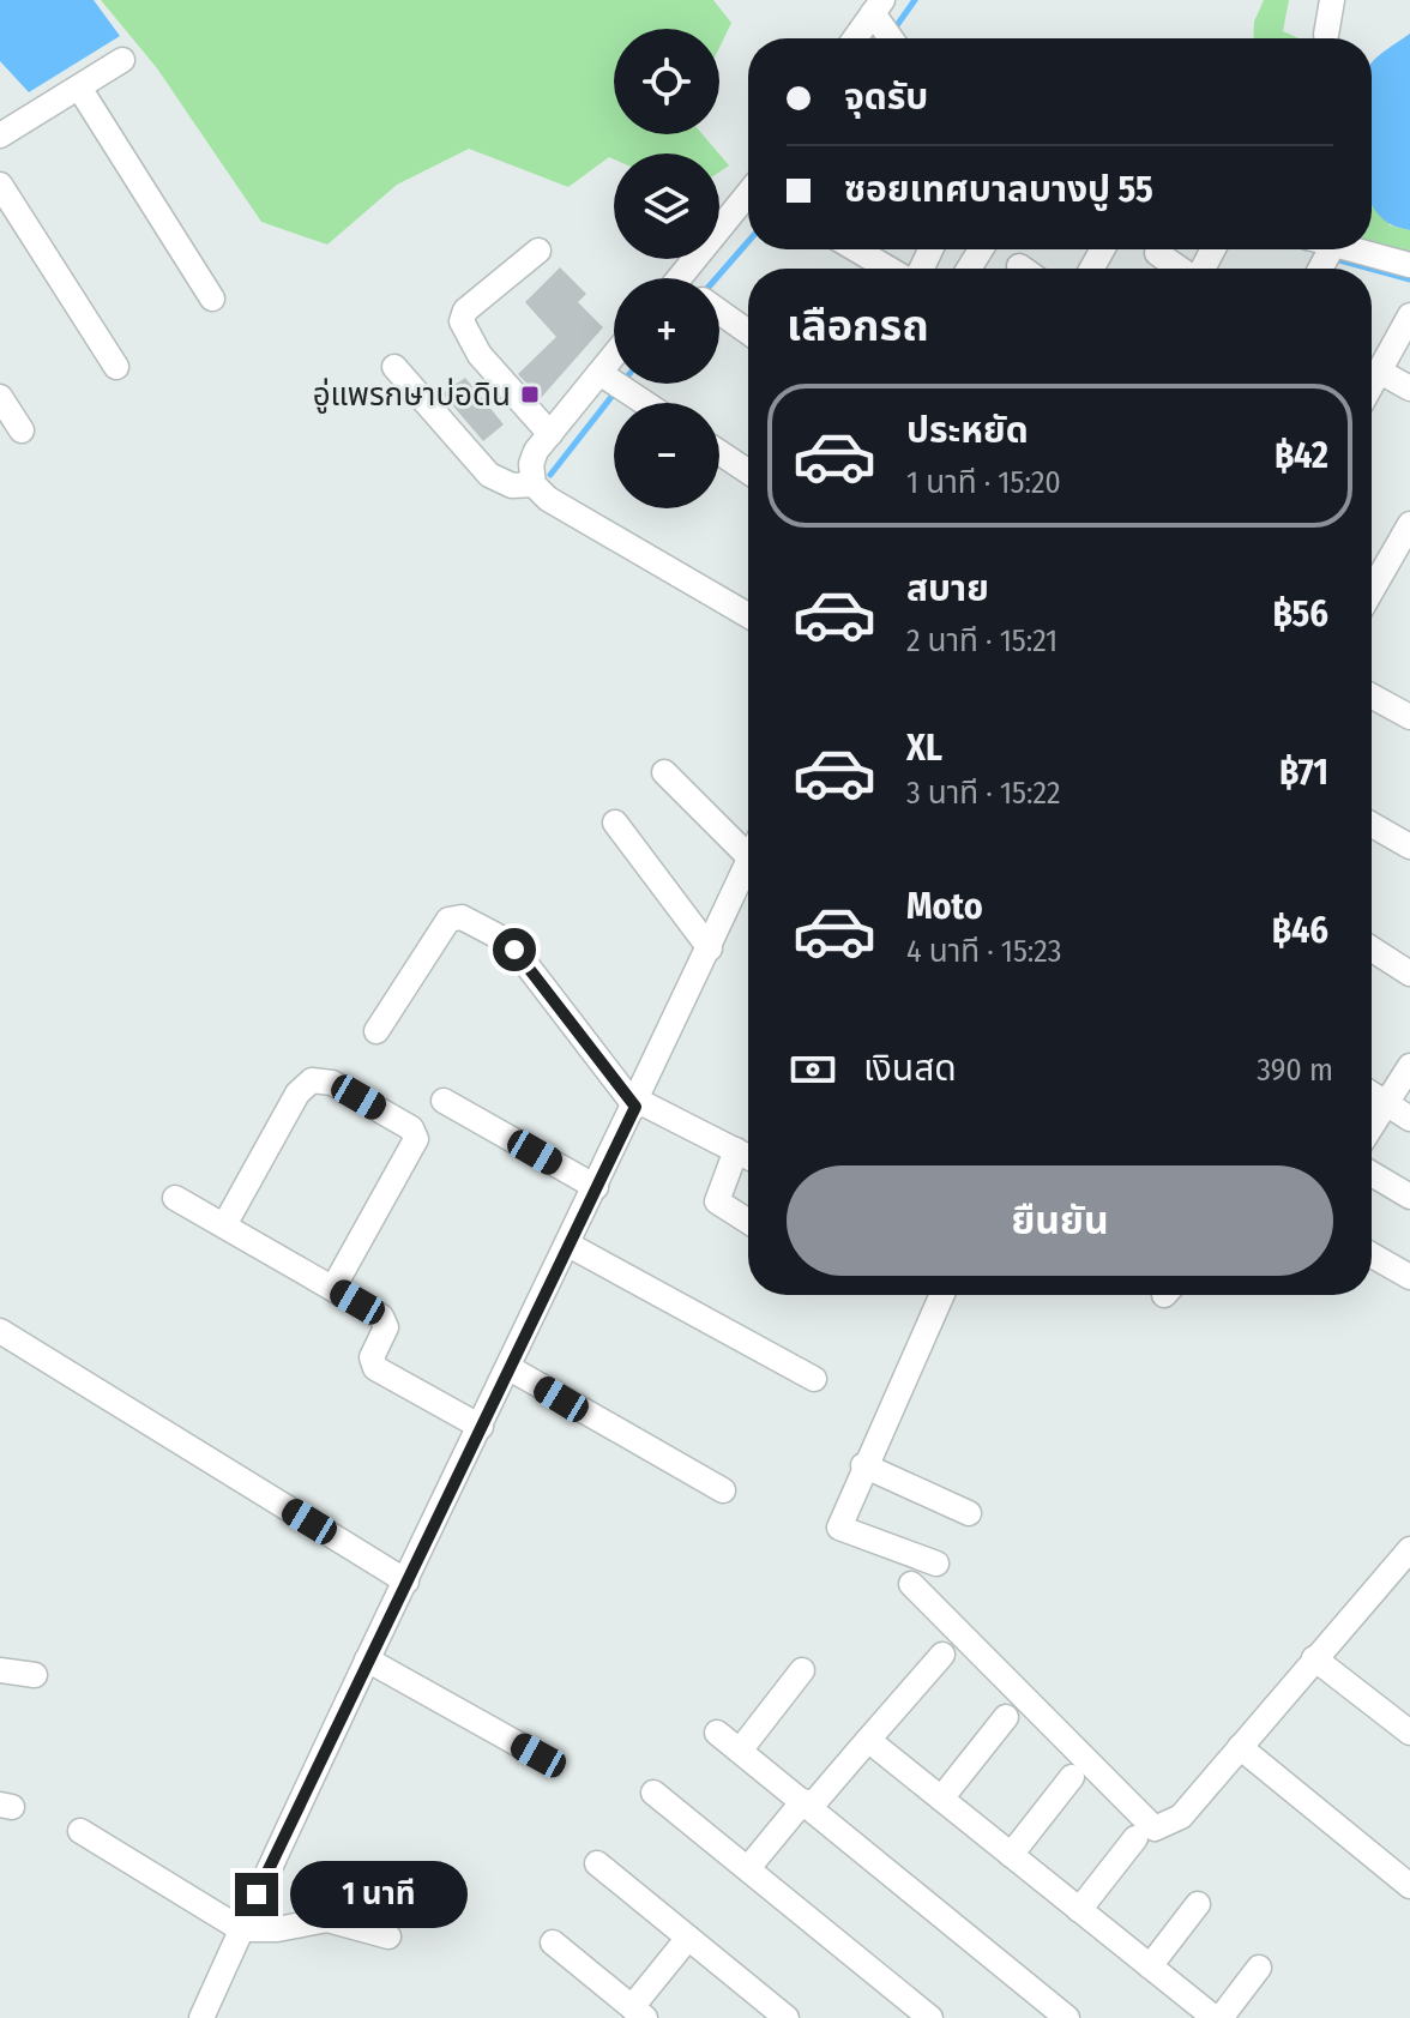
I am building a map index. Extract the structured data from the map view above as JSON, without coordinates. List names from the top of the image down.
{
  "places": {
    "transit": ["อู่แพรกษาบ่อดิน"]
  },
  "page": {
    "map_buttons": ["+", "−"],
    "banner": ["จุดรับ", "ซอยเทศบาลบางปู 55"],
    "heading": "เลือกรถ",
    "list": [
      {
        "name": "ประหยัด",
        "note": "1 นาที · 15:20",
        "value": "฿42"
      },
      {
        "name": "สบาย",
        "note": "2 นาที · 15:21",
        "value": "฿56"
      },
      {
        "name": "XL",
        "note": "3 นาที · 15:22",
        "value": "฿71"
      },
      {
        "name": "Moto",
        "note": "4 นาที · 15:23",
        "value": "฿46"
      }
    ],
    "pay": ["เงินสด", "390 m"],
    "buttons": "ยืนยัน",
    "bubble": "1 นาที"
  }
}
